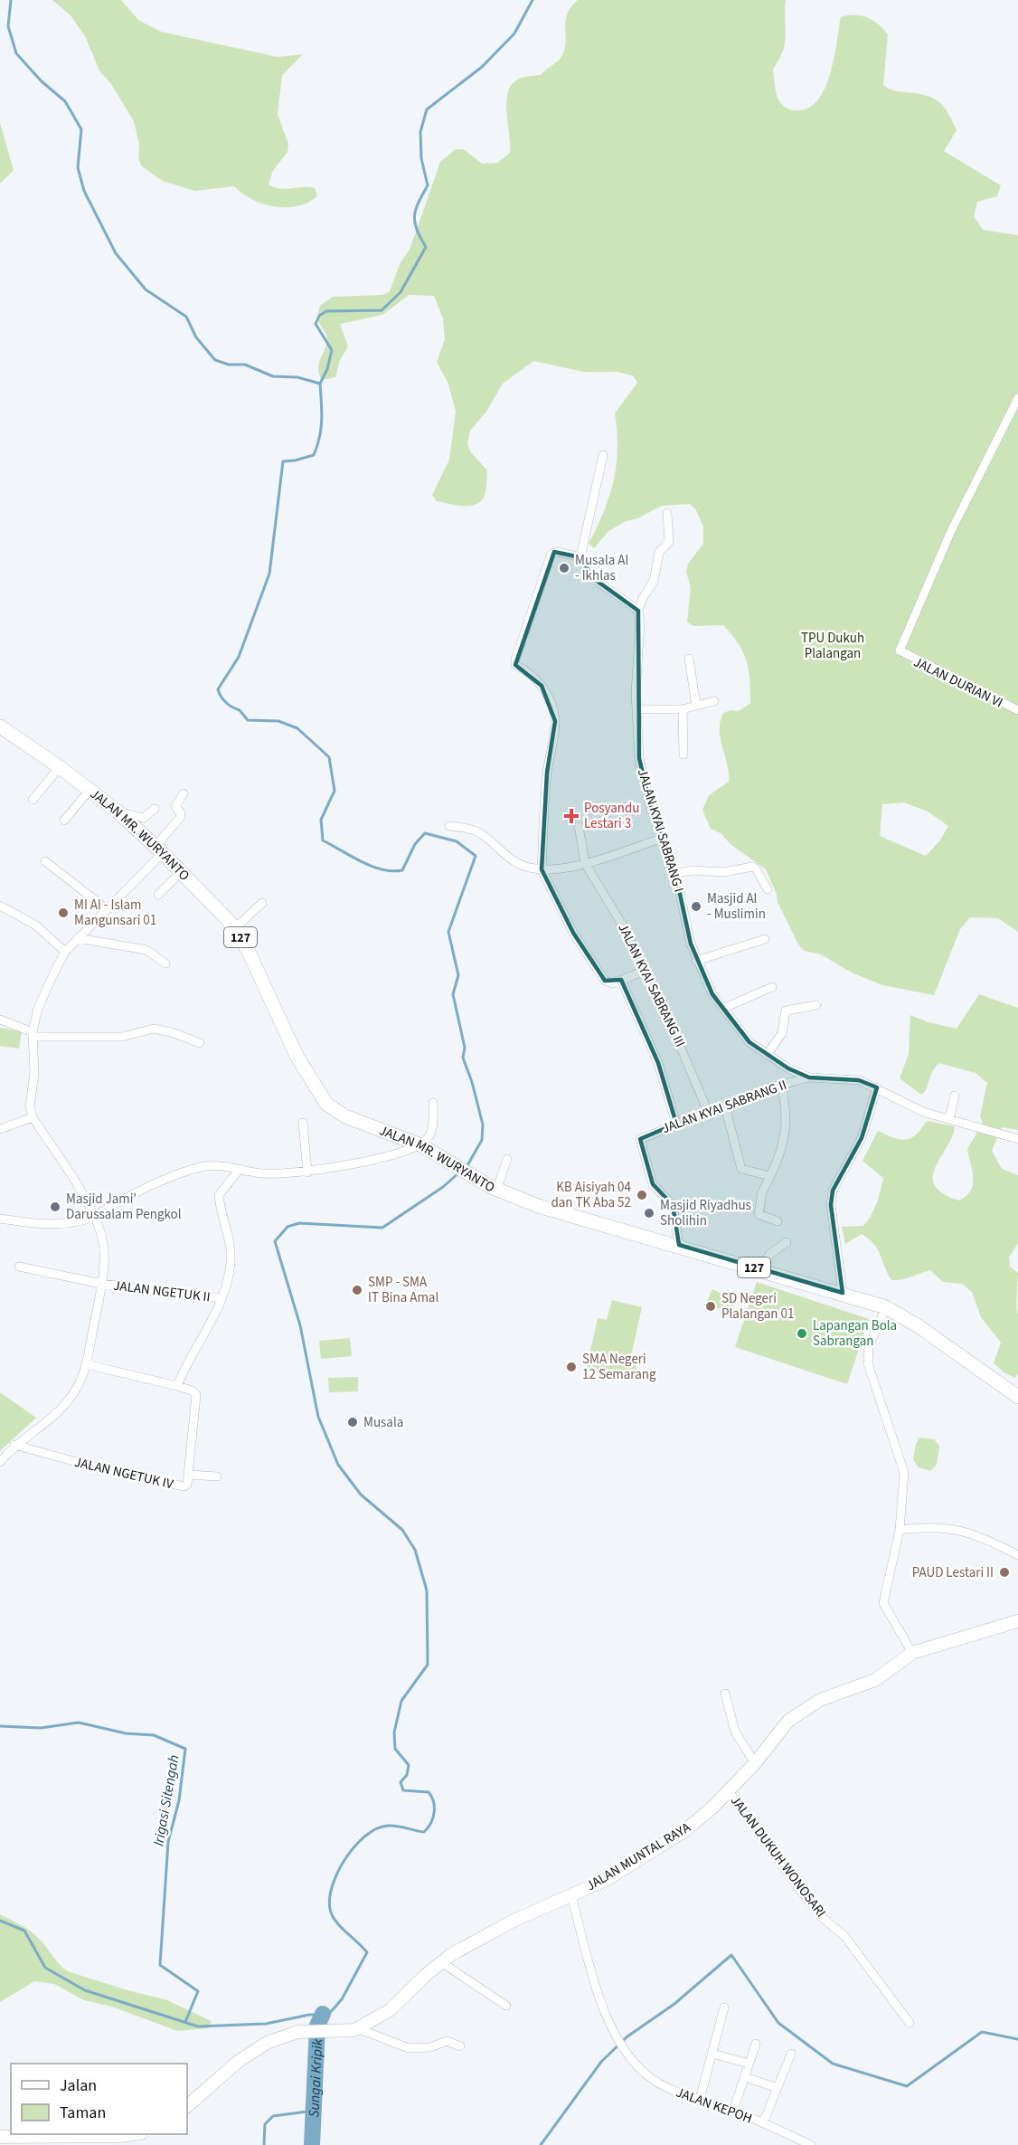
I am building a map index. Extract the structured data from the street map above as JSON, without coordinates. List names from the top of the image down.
{
  "streets": {
    "main road": ["JALAN MR. WURYANTO", "127", "JALAN MUNTAL RAYA"],
    "street": [
      "JALAN DURIAN VI",
      "JALAN KYAI SABRANG I",
      "JALAN KYAI SABRANG III",
      "JALAN KYAI SABRANG II",
      "JALAN NGETUK II",
      "JALAN NGETUK IV",
      "JALAN DUKUH WONOSARI",
      "JALAN KEPOH"
    ]
  },
  "crossings": [
    ["JALAN KYAI SABRANG I", "JALAN KYAI SABRANG II"],
    ["JALAN MR. WURYANTO", "JALAN KYAI SABRANG II"],
    ["JALAN KYAI SABRANG III", "JALAN KYAI SABRANG II"],
    ["JALAN MUNTAL RAYA", "JALAN DUKUH WONOSARI"],
    ["JALAN MUNTAL RAYA", "JALAN KEPOH"]
  ],
  "water": ["Irigasi Sitengah", "Sungai Kripik"],
  "parks": ["TPU Dukuh Plalangan"],
  "places": {
    "other": [
      "Musala Al - Ikhlas",
      "Masjid Al - Muslimin",
      "MI Al - Islam Mangunsari 01",
      "KB Aisiyah 04 dan TK Aba 52",
      "Masjid Jami' Darussalam Pengkol",
      "Masjid Riyadhus Sholihin",
      "SMP - SMA IT Bina Amal",
      "SD Negeri Plalangan 01",
      "Lapangan Bola Sabrangan",
      "SMA Negeri 12 Semarang",
      "Musala",
      "PAUD Lestari II"
    ],
    "health": ["Posyandu Lestari 3"]
  },
  "legend": ["Jalan", "Taman"]
}
